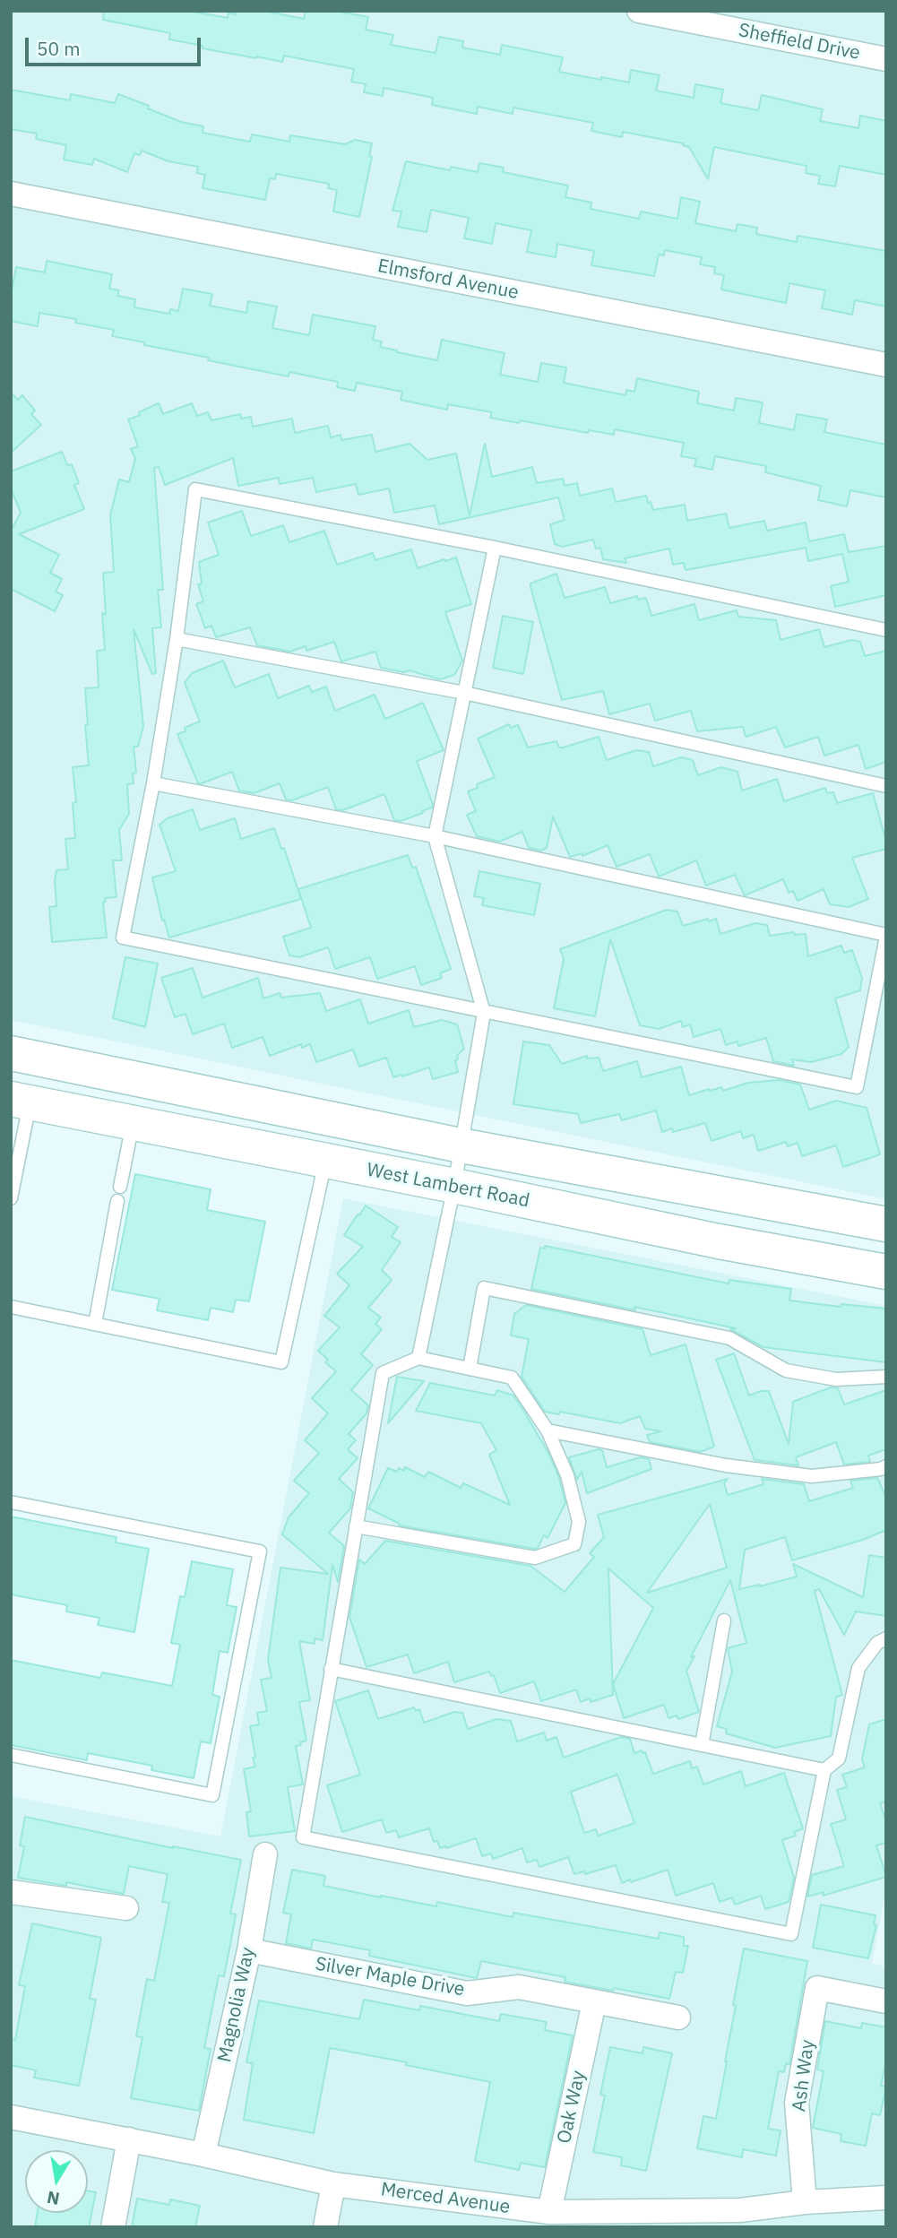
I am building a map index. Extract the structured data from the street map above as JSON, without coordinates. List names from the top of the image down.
{
  "streets": {
    "main road": ["West Lambert Road"],
    "street": [
      "Sheffield Drive",
      "Elmsford Avenue",
      "Silver Maple Drive",
      "Magnolia Way",
      "Ash Way",
      "Oak Way",
      "Merced Avenue"
    ]
  },
  "crossings": [
    ["Silver Maple Drive", "Magnolia Way"],
    ["Silver Maple Drive", "Oak Way"],
    ["Magnolia Way", "Merced Avenue"],
    ["Ash Way", "Merced Avenue"],
    ["Oak Way", "Merced Avenue"]
  ],
  "scale_bar": "50 m",
  "north": "bottom"
}
